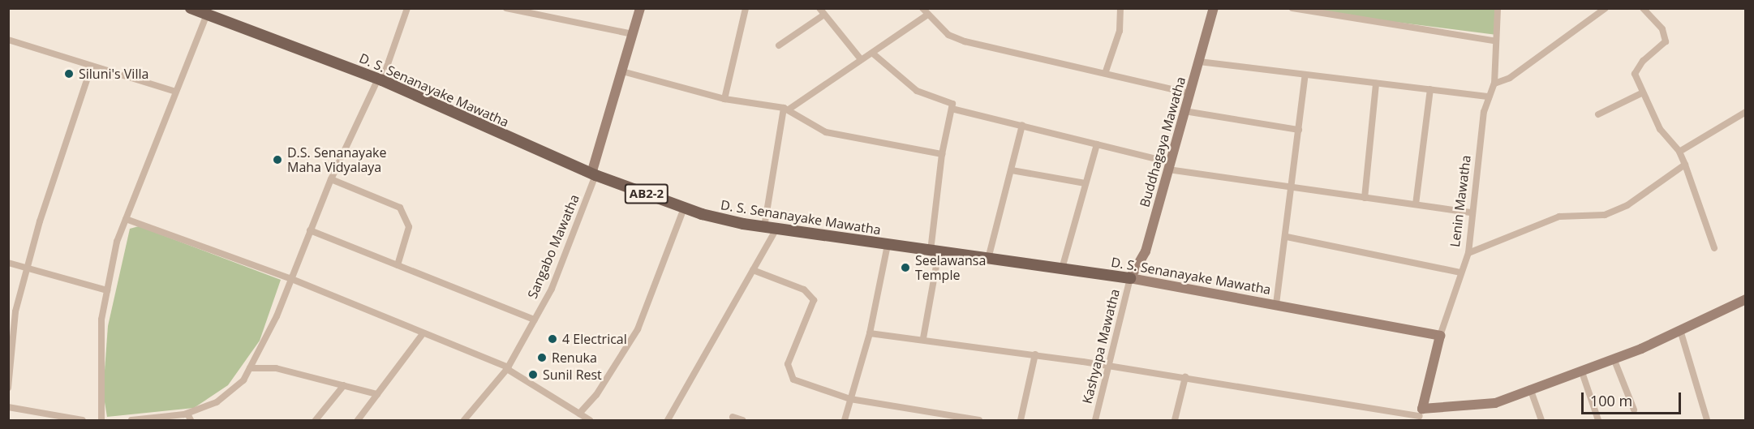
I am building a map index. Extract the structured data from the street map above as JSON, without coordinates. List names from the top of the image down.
{
  "streets": {
    "main road": [
      "D. S. Senanayake Mawatha",
      "Buddhagaya Mawatha",
      "AB2-2",
      "Lenin Mawatha"
    ],
    "street": ["Sangabo Mawatha", "Kashyapa Mawatha"]
  },
  "crossings": [
    ["D. S. Senanayake Mawatha", "Buddhagaya Mawatha"],
    ["D. S. Senanayake Mawatha", "Lenin Mawatha"],
    ["D. S. Senanayake Mawatha", "Sangabo Mawatha"],
    ["D. S. Senanayake Mawatha", "Kashyapa Mawatha"],
    ["Buddhagaya Mawatha", "Kashyapa Mawatha"]
  ],
  "places": [
    "Siluni's Villa",
    "D.S. Senanayake Maha Vidyalaya",
    "Seelawansa Temple",
    "4 Electrical",
    "Renuka",
    "Sunil Rest"
  ],
  "scale_bar": "100 m"
}
